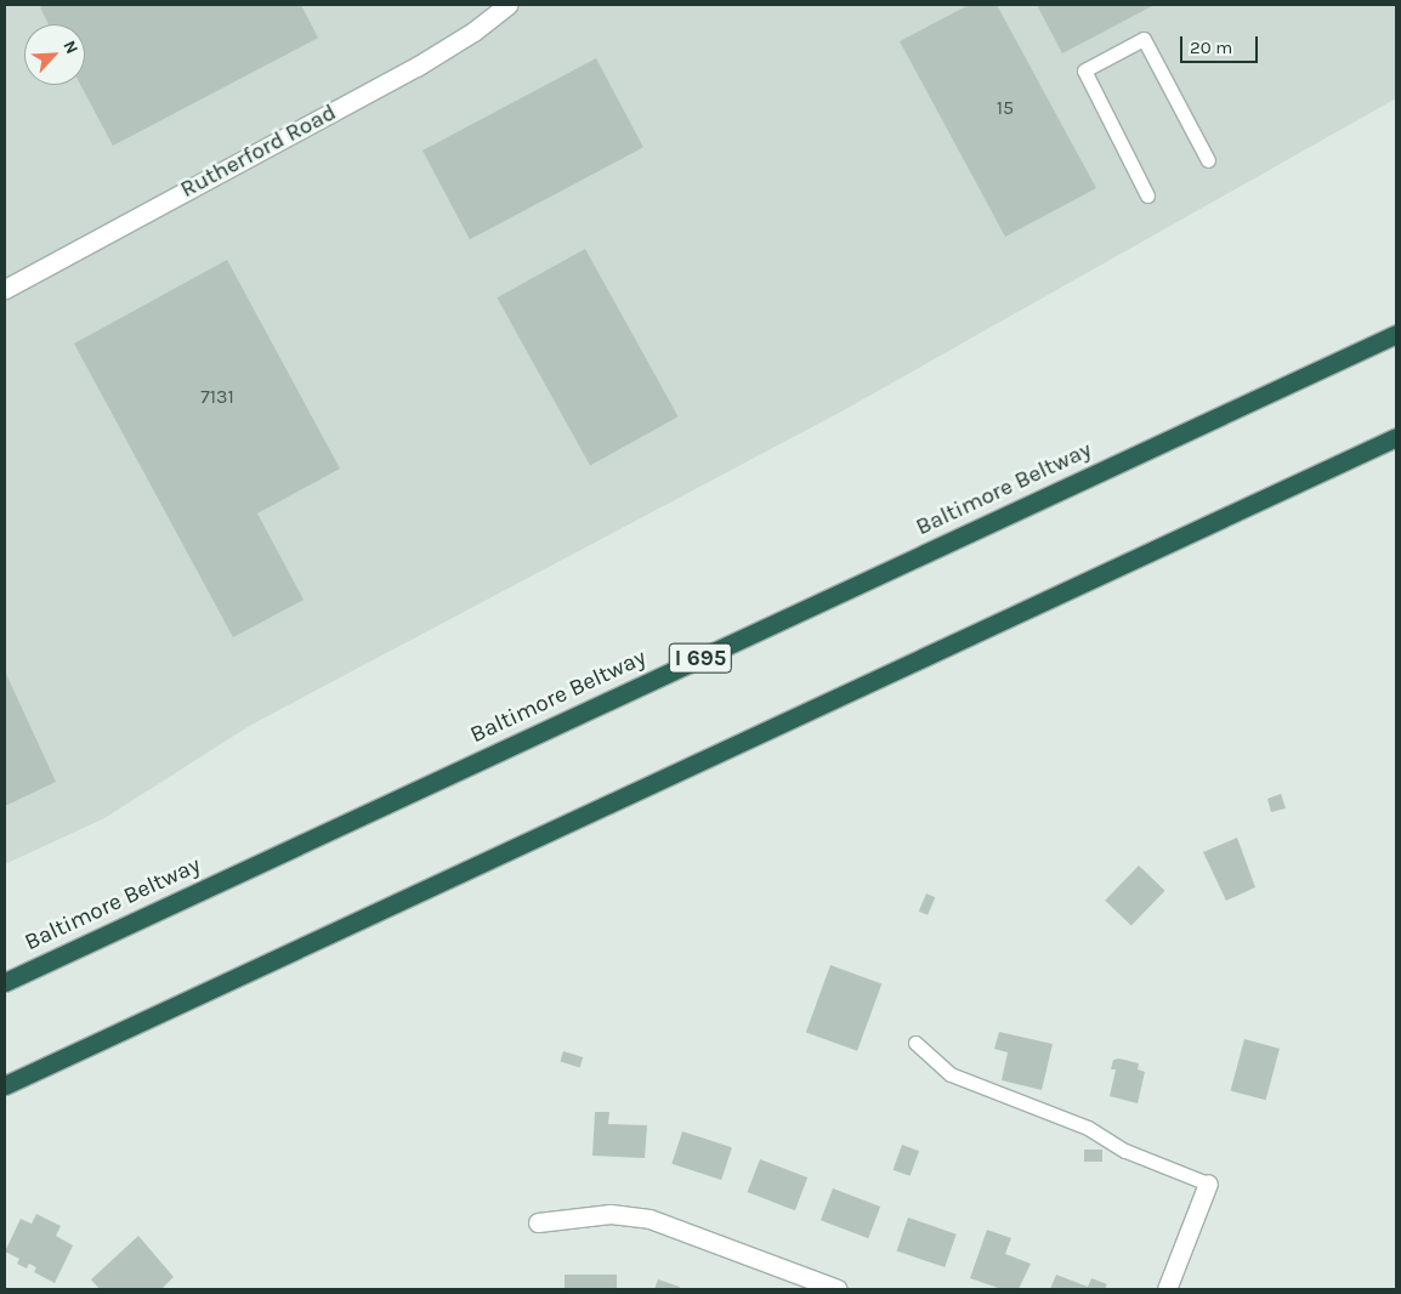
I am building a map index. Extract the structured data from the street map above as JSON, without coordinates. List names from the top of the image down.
{
  "streets": {
    "highway": ["Baltimore Beltway", "I 695"],
    "street": ["Rutherford Road"]
  },
  "house_numbers": ["15", "7131"],
  "scale_bar": "20 m",
  "north": "top right"
}
